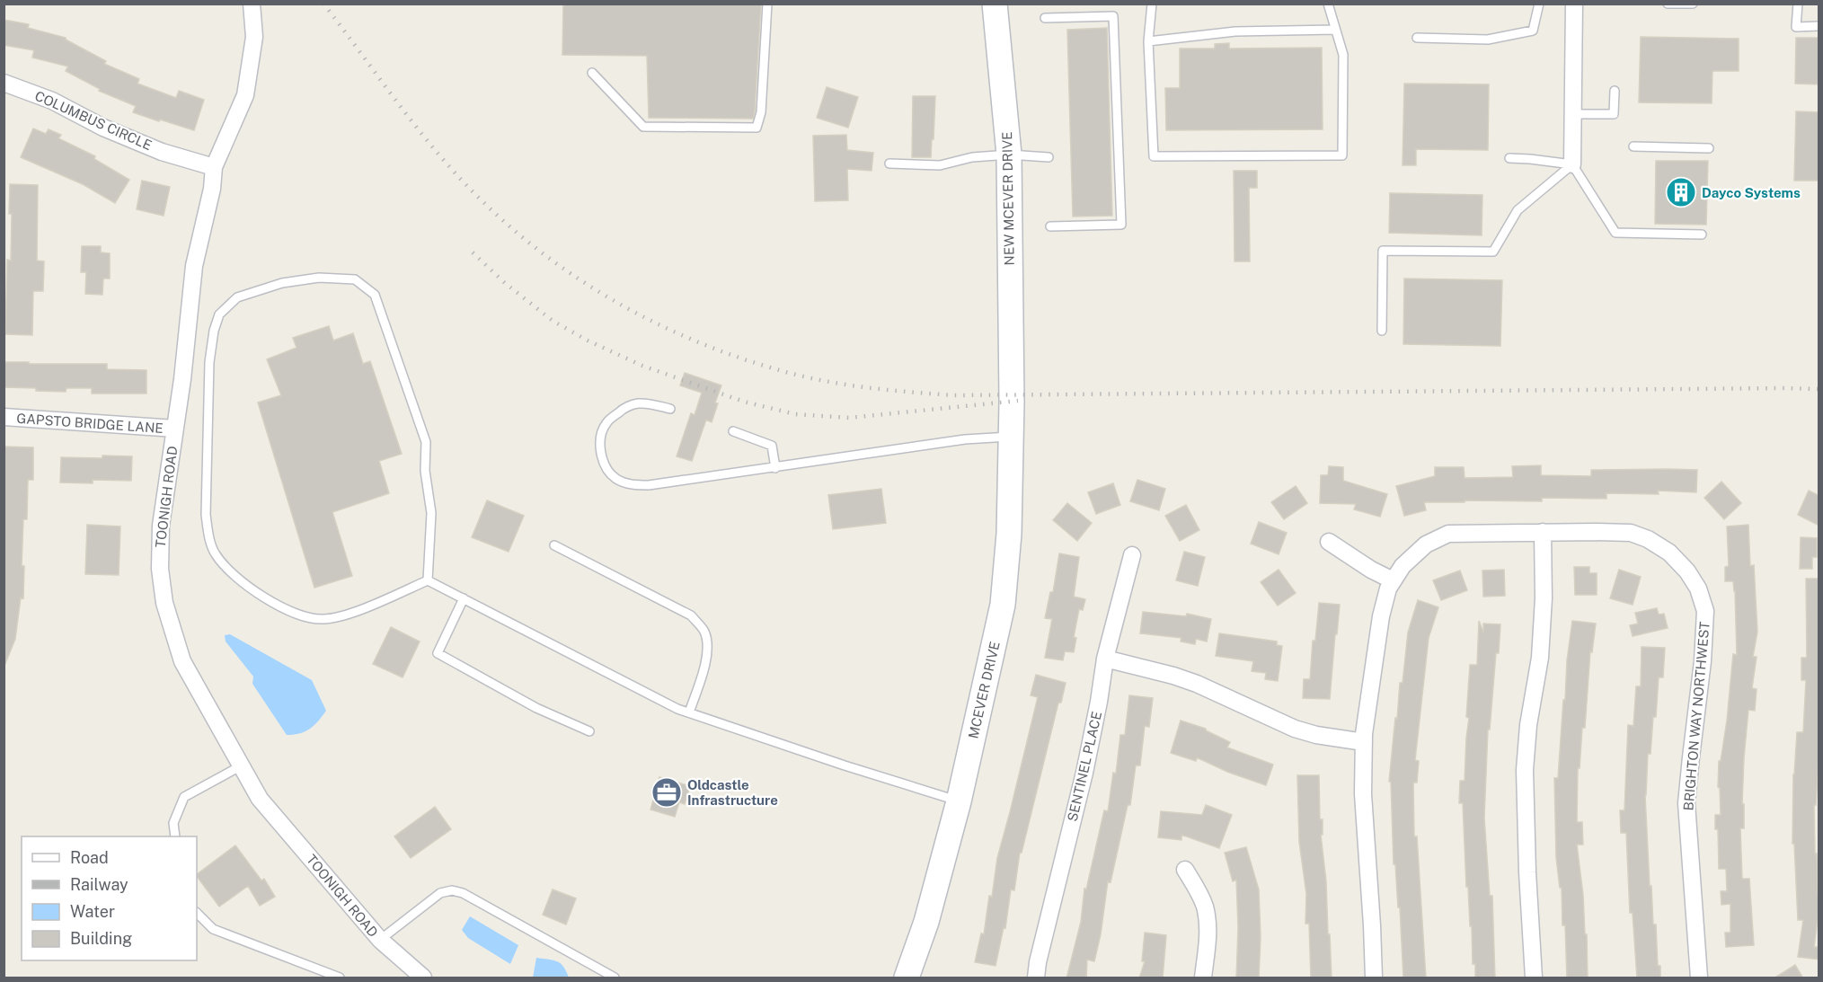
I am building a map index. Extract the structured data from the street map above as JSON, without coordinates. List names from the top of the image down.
{
  "streets": {
    "street": [
      "COLUMBUS CIRCLE",
      "NEW MCEVER DRIVE",
      "GAPSTO BRIDGE LANE",
      "TOONIGH ROAD",
      "MCEVER DRIVE",
      "BRIGHTON WAY NORTHWEST",
      "SENTINEL PLACE"
    ]
  },
  "crossings": [
    ["COLUMBUS CIRCLE", "TOONIGH ROAD"],
    ["NEW MCEVER DRIVE", "MCEVER DRIVE"],
    ["GAPSTO BRIDGE LANE", "TOONIGH ROAD"]
  ],
  "places": {
    "building": ["Dayco Systems"],
    "office": ["Oldcastle Infrastructure"]
  },
  "legend": [
    "Road",
    "Railway",
    "Water",
    "Building"
  ]
}
